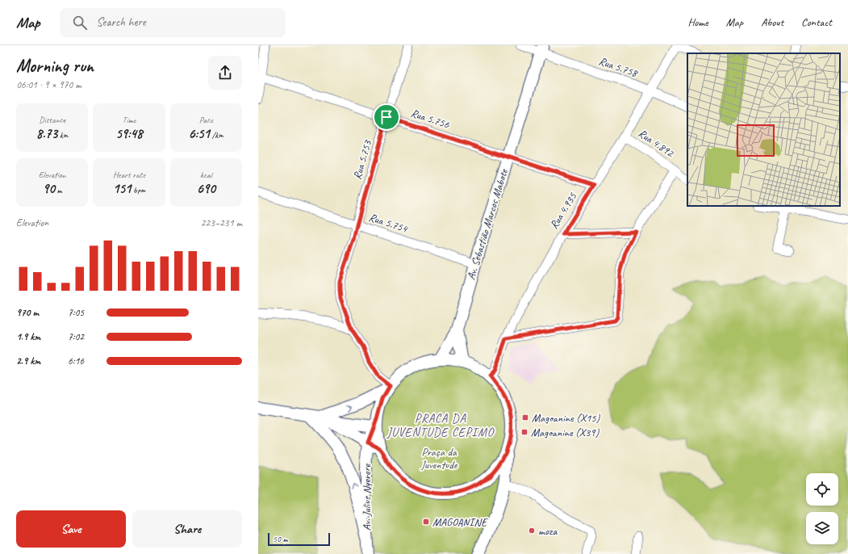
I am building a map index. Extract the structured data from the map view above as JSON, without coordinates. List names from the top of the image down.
{
  "streets": {
    "main road": ["Av. Sebastião Marcos Mabote", "Av. Julius Nyerere"],
    "street": [
      "Rua 5.758",
      "Rua 5.756",
      "Rua 4.892",
      "Rua 5.753",
      "Rua 4.935",
      "Rua 5.754"
    ]
  },
  "crossings": [
    ["Rua 5.758", "Rua 4.935"],
    ["Rua 5.758", "Av. Sebastião Marcos Mabote"],
    ["Rua 5.756", "Rua 5.753"],
    ["Rua 5.756", "Rua 4.935"],
    ["Rua 5.756", "Av. Sebastião Marcos Mabote"],
    ["Rua 4.892", "Rua 4.935"],
    ["Rua 5.753", "Rua 5.754"],
    ["Rua 5.754", "Av. Sebastião Marcos Mabote"]
  ],
  "districts": ["PRACA DA JUVENTUDE CEPIMO"],
  "parks": ["Praça da Juventude"],
  "places": {
    "transit": ["Magoanine (X15)", "Magoanine (X39)", "MAGOANINE"],
    "other": ["moza"]
  },
  "scale_bar": "50 m",
  "page": {
    "header": "Map",
    "search": "Search here",
    "nav": [
      "Home",
      "Map",
      "About",
      "Contact"
    ],
    "heading": ["Morning run", "06:01 · 9 × 970 m"],
    "stats": [
      ["Distance", "8.73 km"],
      ["Time", "59:48"],
      ["Pace", "6:51 /km"],
      ["Elevation", "90 m"],
      ["Heart rate", "151 bpm"],
      ["kcal", "690"]
    ],
    "chart": ["Elevation", "223–231 m"],
    "list": [
      {
        "name": "970 m",
        "note": "7:05"
      },
      {
        "name": "1.9 km",
        "note": "7:02"
      },
      {
        "name": "2.9 km",
        "note": "6:16"
      }
    ],
    "buttons": ["Save", "Share"],
    "scale": "50 m"
  }
}
